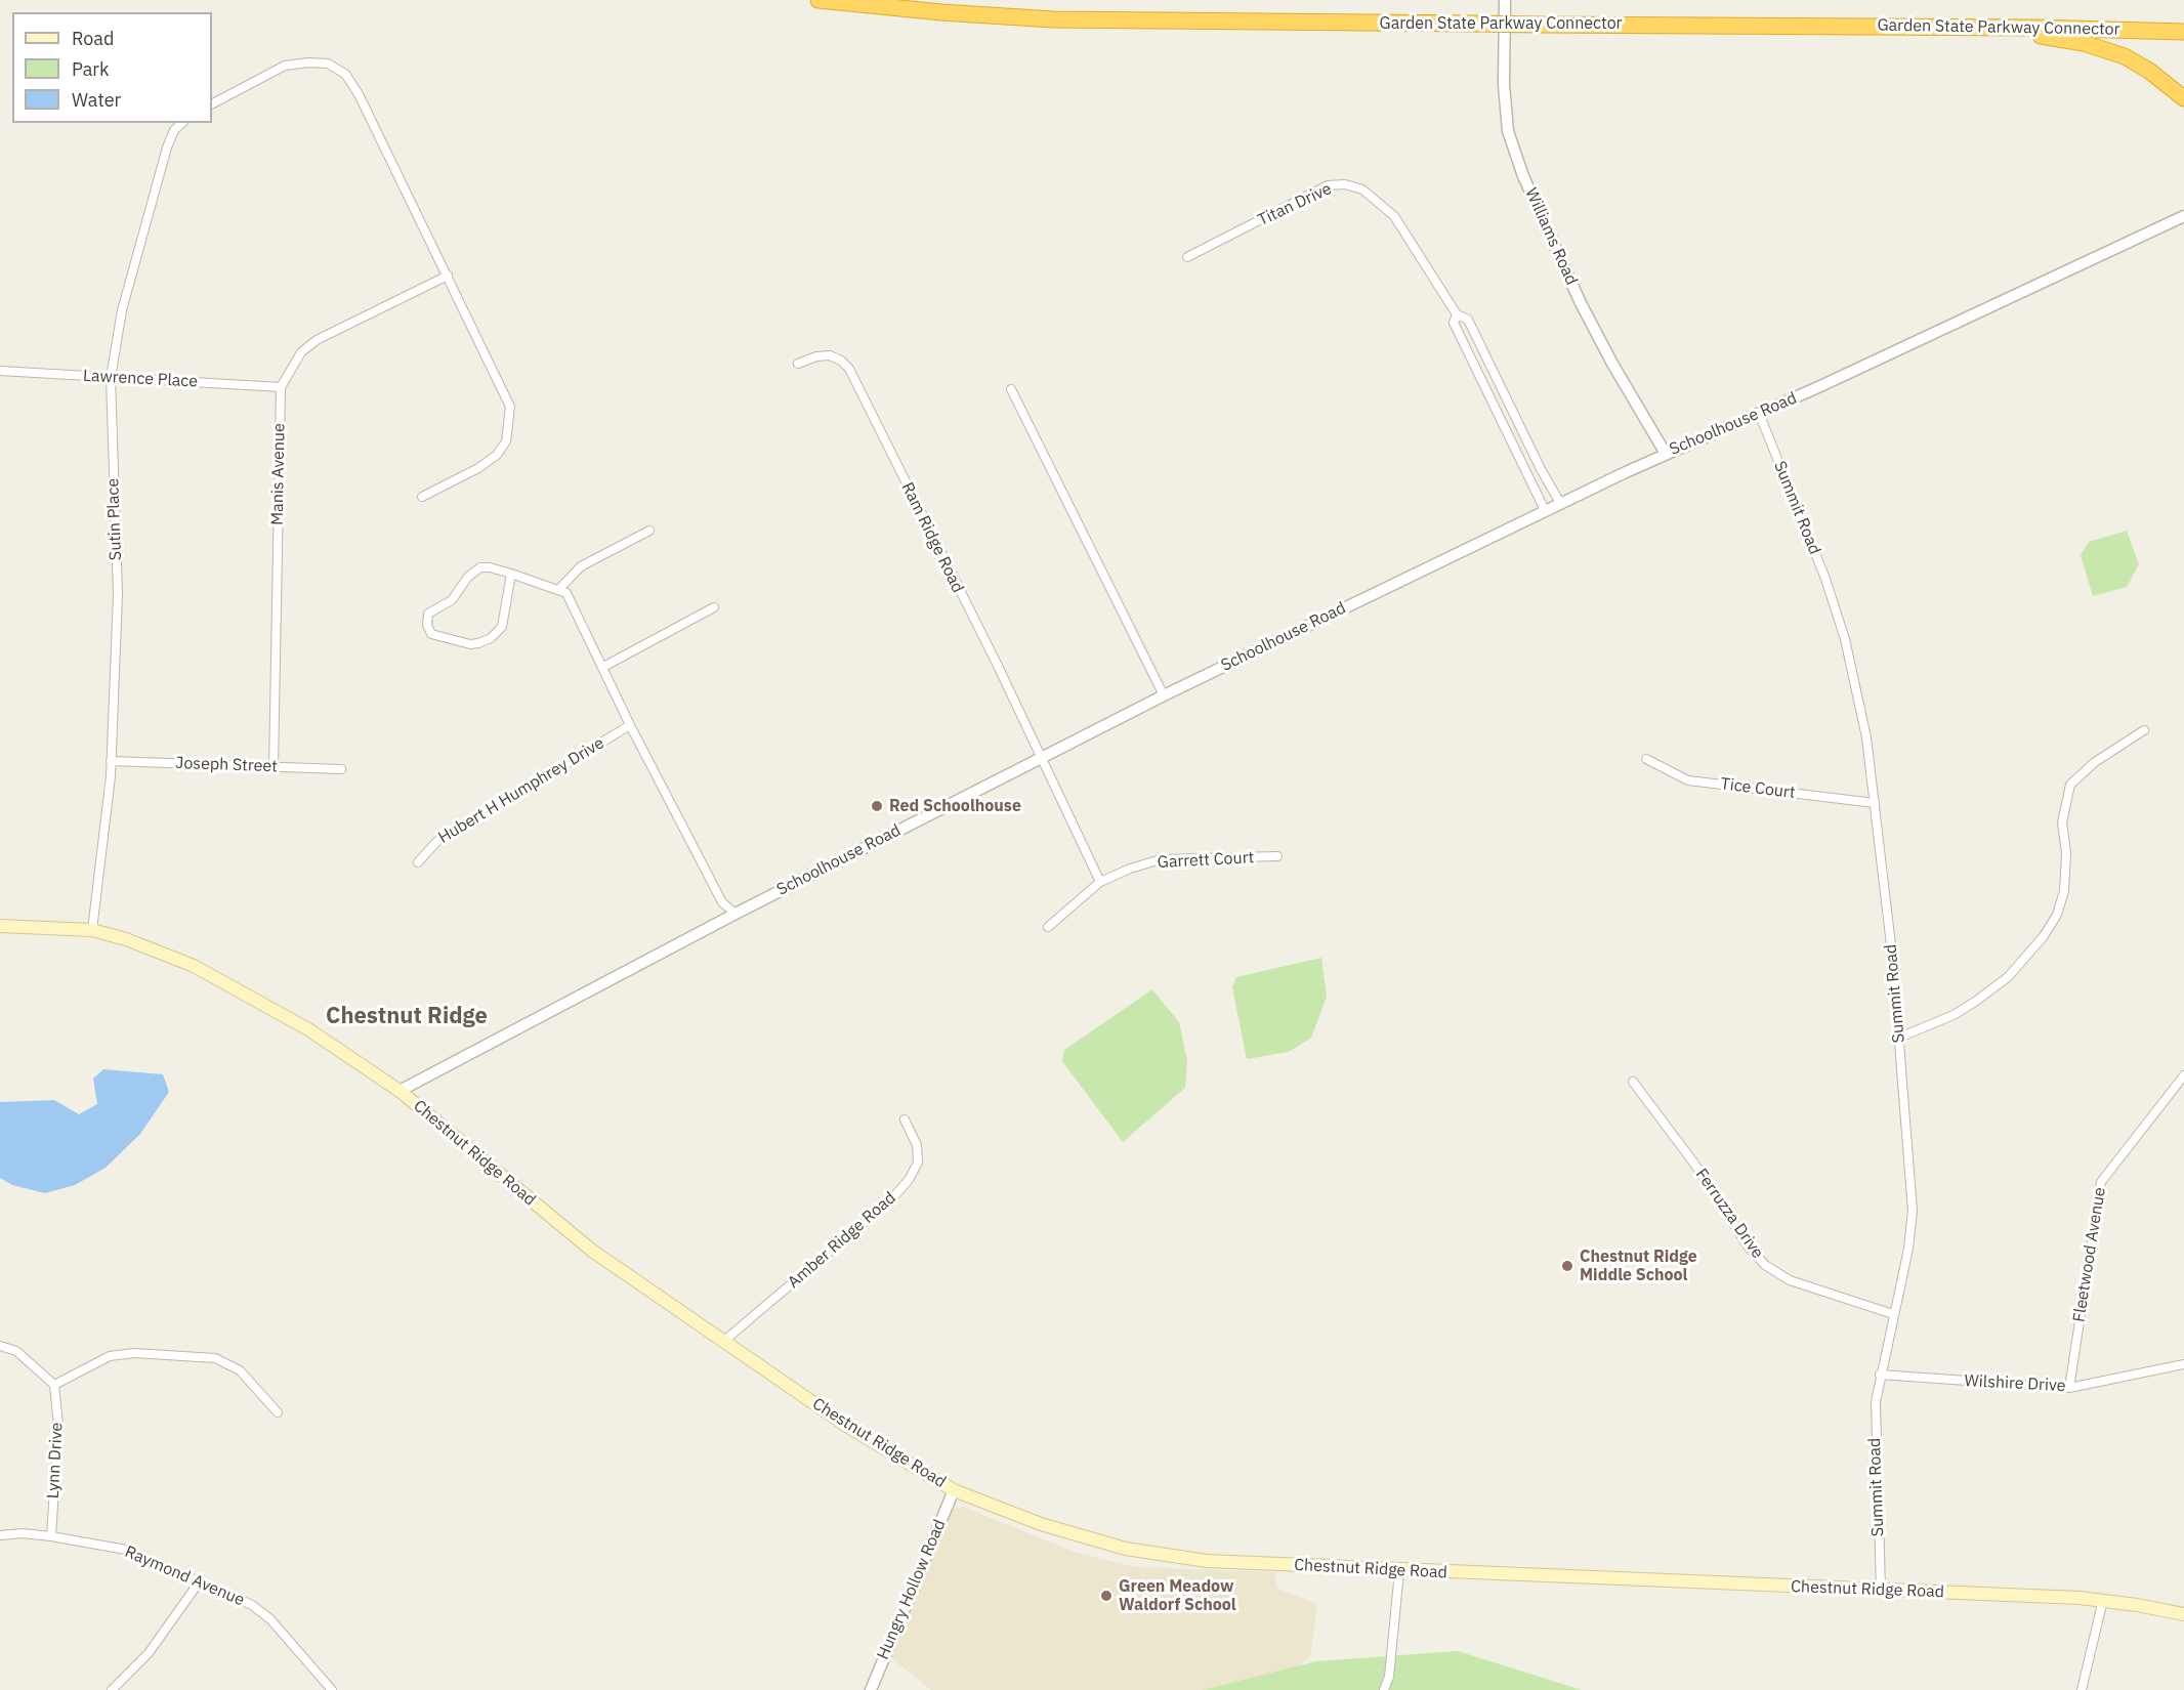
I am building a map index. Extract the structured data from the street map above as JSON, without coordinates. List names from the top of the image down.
{
  "streets": {
    "highway": ["Garden State Parkway Connector"],
    "main road": ["Chestnut Ridge Road"],
    "street": [
      "Titan Drive",
      "Williams Road",
      "Lawrence Place",
      "Schoolhouse Road",
      "Manis Avenue",
      "Summit Road",
      "Sutin Place",
      "Ram Ridge Road",
      "Joseph Street",
      "Tice Court",
      "Hubert H Humphrey Drive",
      "Garrett Court",
      "Ferruzza Drive",
      "Amber Ridge Road",
      "Fleetwood Avenue",
      "Wilshire Drive",
      "Lynn Drive",
      "Raymond Avenue",
      "Hungry Hollow Road"
    ]
  },
  "crossings": [
    ["Titan Drive", "Schoolhouse Road"],
    ["Williams Road", "Schoolhouse Road"],
    ["Lawrence Place", "Manis Avenue"],
    ["Lawrence Place", "Sutin Place"],
    ["Schoolhouse Road", "Summit Road"],
    ["Schoolhouse Road", "Ram Ridge Road"],
    ["Schoolhouse Road", "Chestnut Ridge Road"],
    ["Manis Avenue", "Joseph Street"],
    ["Summit Road", "Tice Court"],
    ["Summit Road", "Chestnut Ridge Road"],
    ["Summit Road", "Ferruzza Drive"],
    ["Summit Road", "Wilshire Drive"],
    ["Sutin Place", "Joseph Street"],
    ["Sutin Place", "Chestnut Ridge Road"],
    ["Chestnut Ridge Road", "Amber Ridge Road"],
    ["Chestnut Ridge Road", "Hungry Hollow Road"],
    ["Fleetwood Avenue", "Wilshire Drive"],
    ["Lynn Drive", "Raymond Avenue"]
  ],
  "districts": ["Chestnut Ridge"],
  "places": ["Red Schoolhouse", "Chestnut Ridge Middle School", "Green Meadow Waldorf School"],
  "legend": ["Road", "Park", "Water"]
}
